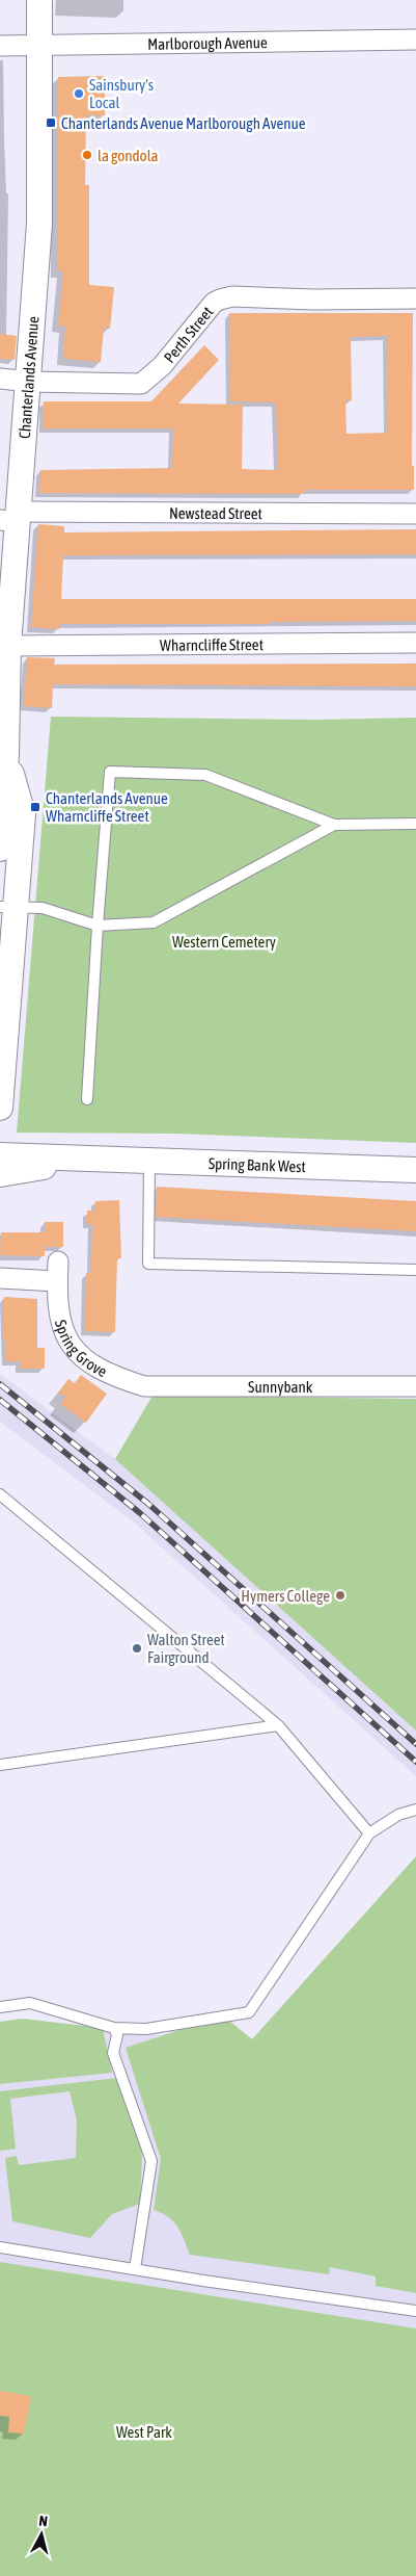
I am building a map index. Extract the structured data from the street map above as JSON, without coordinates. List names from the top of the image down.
{
  "streets": {
    "street": [
      "Marlborough Avenue",
      "Perth Street",
      "Chanterlands Avenue",
      "Newstead Street",
      "Wharncliffe Street",
      "Spring Bank West",
      "Spring Grove",
      "Sunnybank"
    ]
  },
  "crossings": [
    ["Marlborough Avenue", "Chanterlands Avenue"],
    ["Perth Street", "Chanterlands Avenue"],
    ["Chanterlands Avenue", "Newstead Street"],
    ["Chanterlands Avenue", "Wharncliffe Street"],
    ["Spring Grove", "Sunnybank"]
  ],
  "parks": ["Western Cemetery", "West Park"],
  "places": {
    "other": [
      "Sainsbury's Local",
      "la gondola",
      "Hymers College",
      "Walton Street Fairground"
    ],
    "transit": ["Chanterlands Avenue Marlborough Avenue", "Chanterlands Avenue Wharncliffe Street"]
  },
  "north": "top"
}
